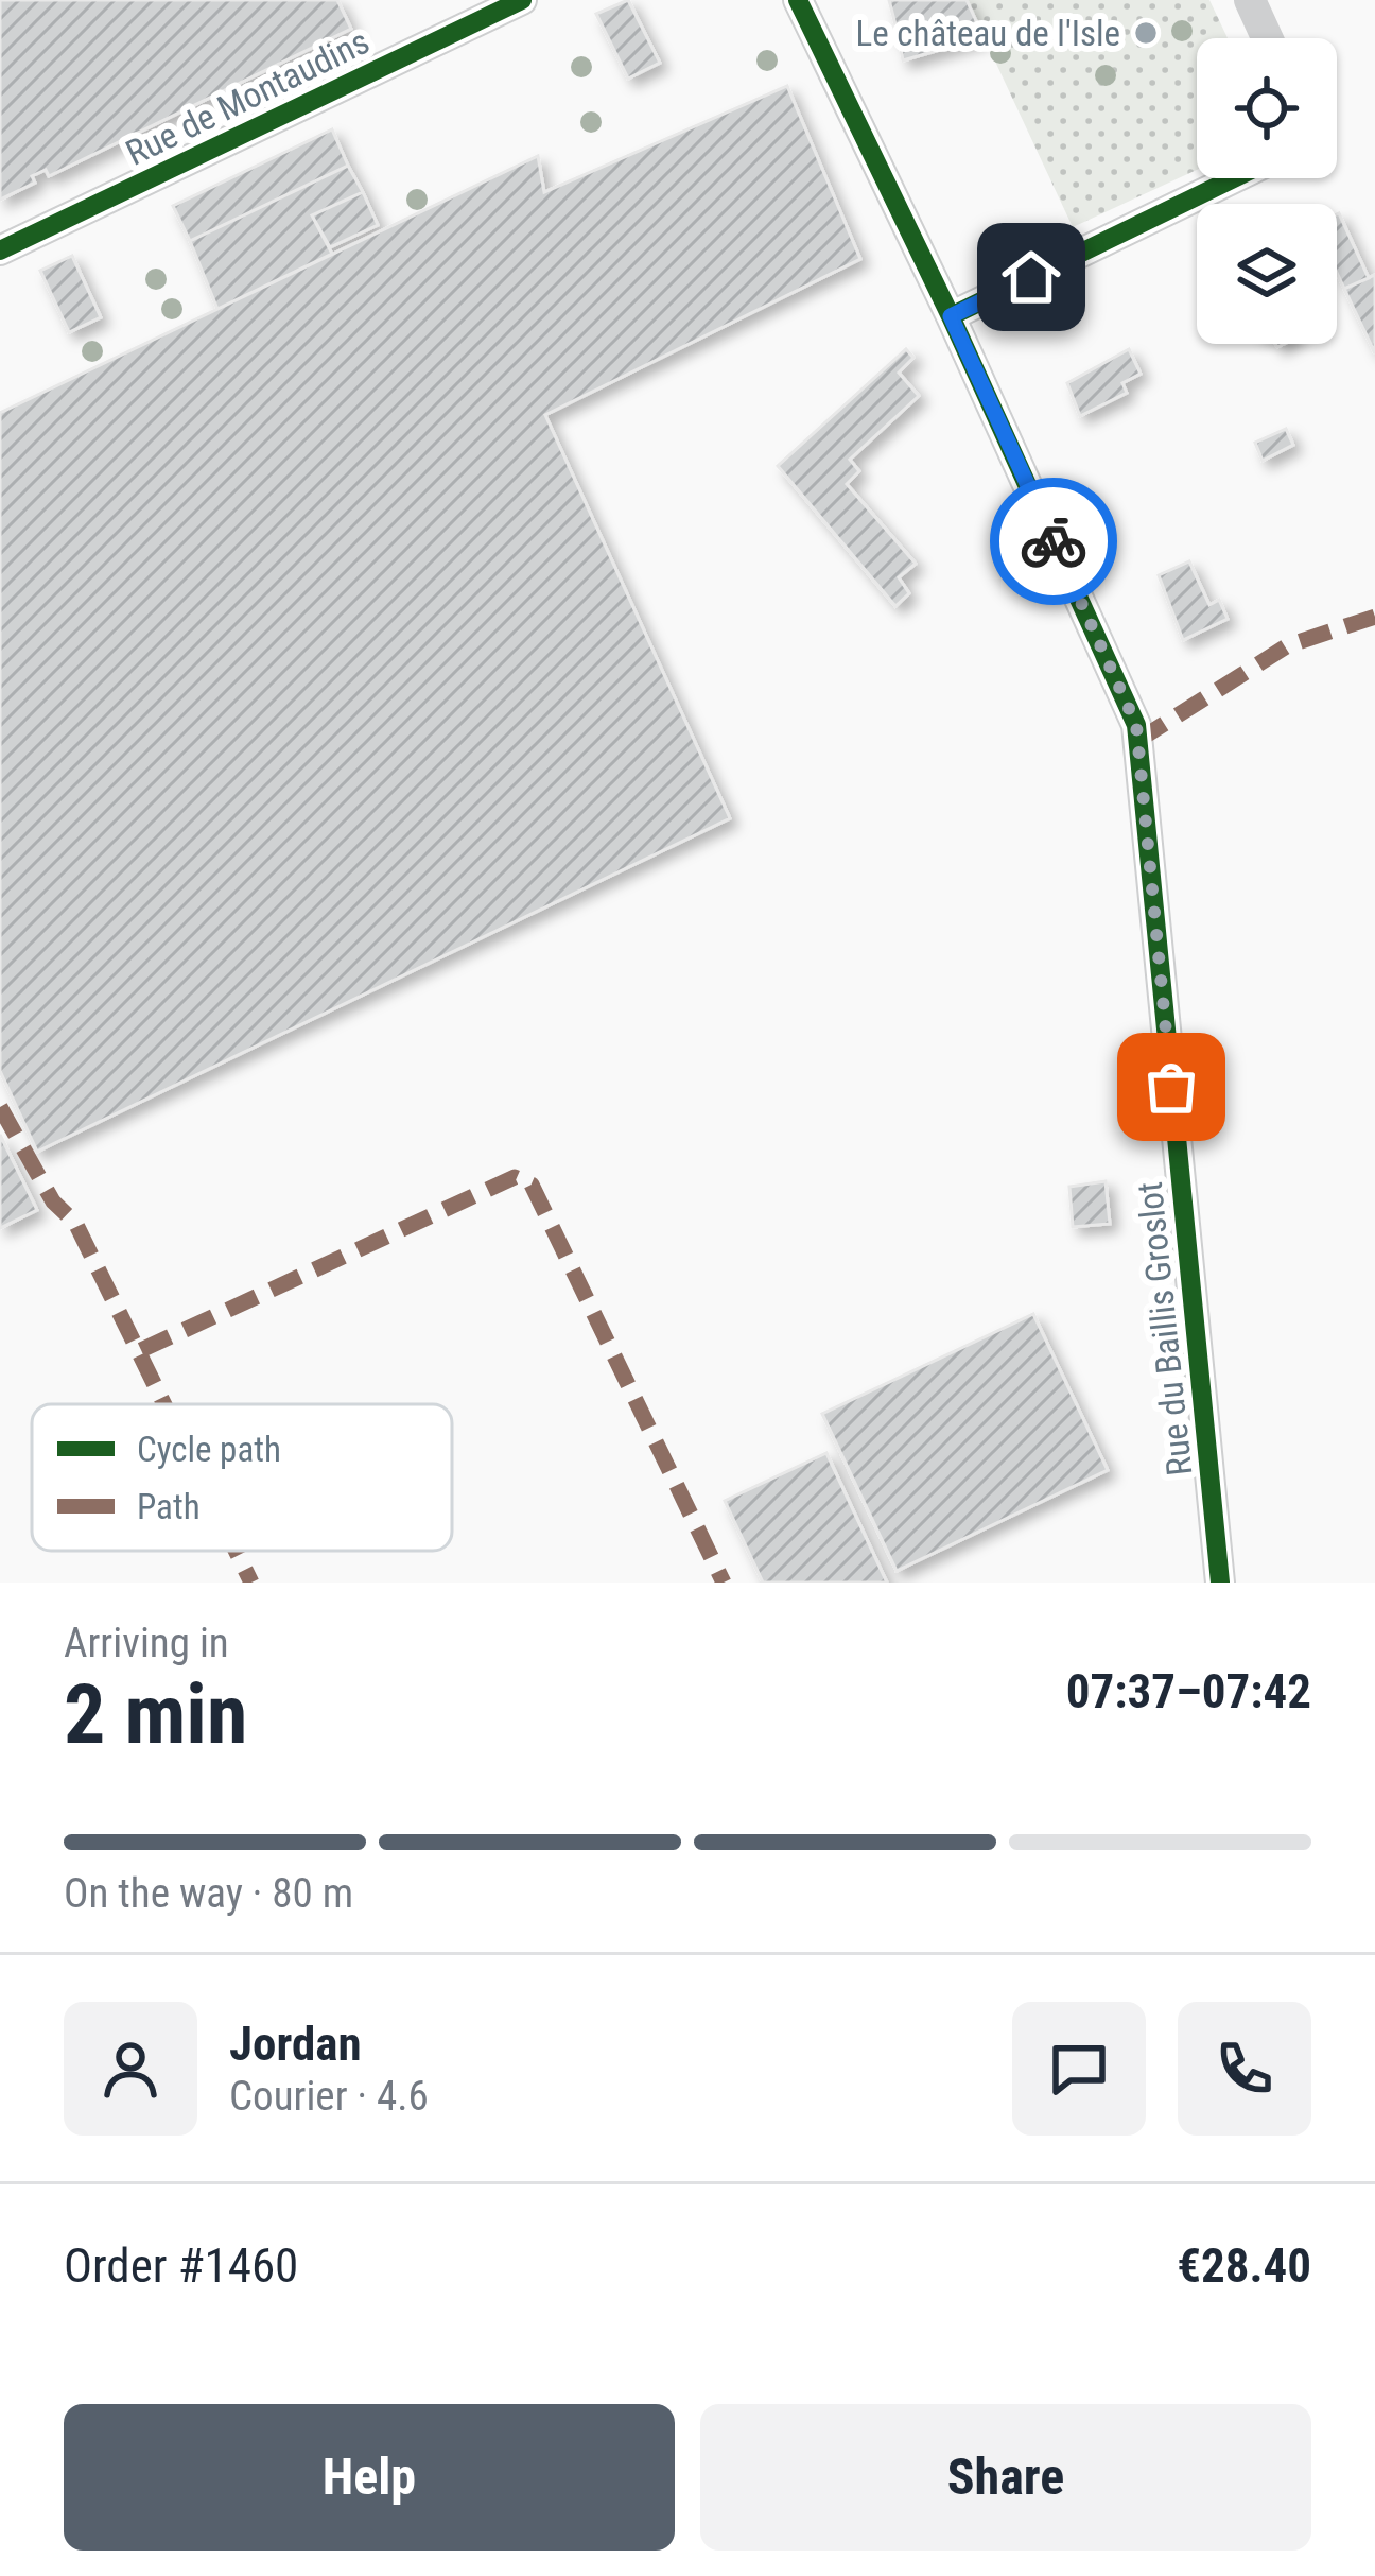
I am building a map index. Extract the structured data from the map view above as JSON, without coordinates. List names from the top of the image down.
{
  "streets": {
    "street": ["Rue de Montaudins", "Rue du Baillis Groslot"]
  },
  "places": ["Le château de l'Isle"],
  "legend": ["Cycle path", "Path"],
  "page": {
    "heading": ["2 min", "Arriving in", "07:37–07:42"],
    "panel": [
      "Jordan",
      "Courier · 4.6",
      "Order #1460",
      "€28.40"
    ],
    "bar": "On the way · 80 m",
    "buttons": ["Help", "Share"]
  }
}
